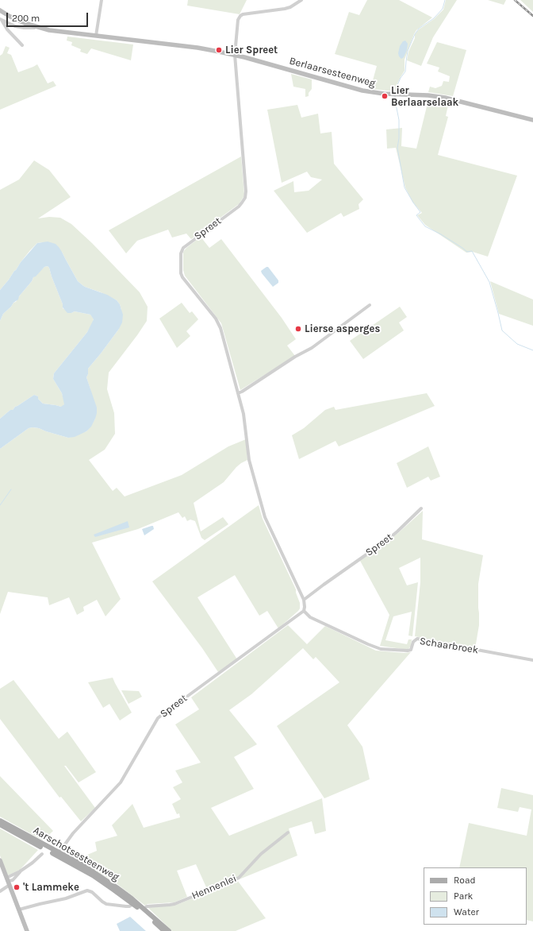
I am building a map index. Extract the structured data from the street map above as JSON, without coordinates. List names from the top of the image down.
{
  "streets": {
    "main road": ["Aarschotsesteenweg"],
    "street": [
      "Berlaarsesteenweg",
      "Spreet",
      "Schaarbroek",
      "Hennenlei"
    ]
  },
  "crossings": [
    ["Berlaarsesteenweg", "Spreet"],
    ["Spreet", "Schaarbroek"],
    ["Spreet", "Aarschotsesteenweg"],
    ["Aarschotsesteenweg", "Hennenlei"]
  ],
  "places": [
    "Lier Spreet",
    "Lier Berlaarselaak",
    "Lierse asperges",
    "'t Lammeke"
  ],
  "legend": ["Road", "Park", "Water"],
  "scale_bar": "200 m"
}
